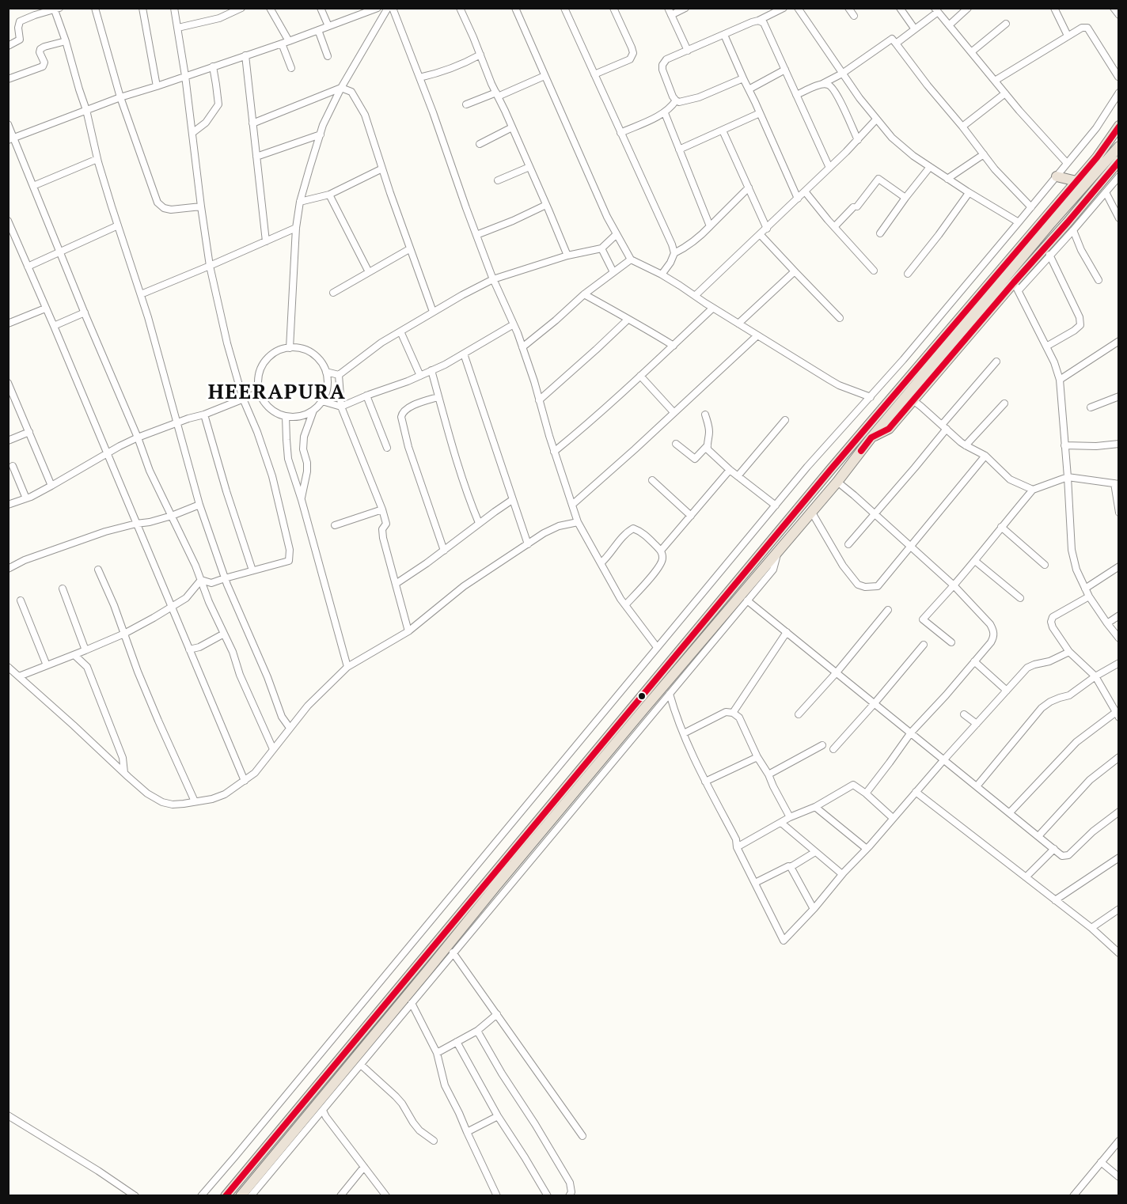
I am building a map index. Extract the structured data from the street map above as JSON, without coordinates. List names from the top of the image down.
{
  "districts": ["HEERAPURA"]
}
